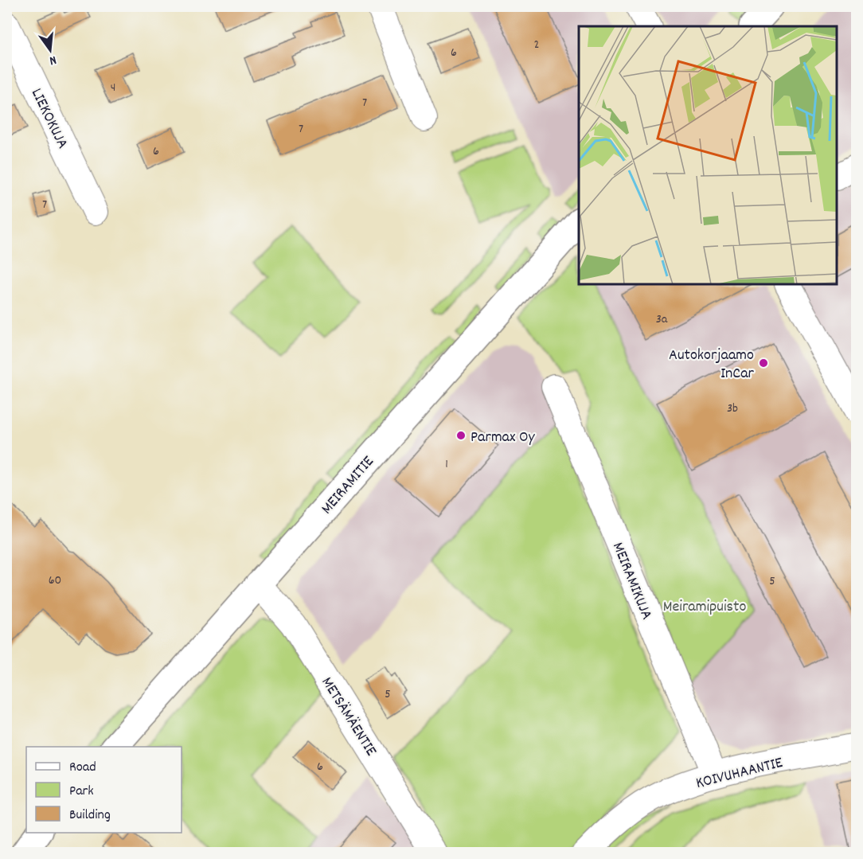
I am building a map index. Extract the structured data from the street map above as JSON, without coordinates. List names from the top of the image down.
{
  "streets": {
    "main road": ["MEIRAMITIE"],
    "street": [
      "LIEKOKUJA",
      "MEIRAMIKUJA",
      "METSÄMÄENTIE",
      "KOIVUHAANTIE"
    ]
  },
  "crossings": [
    ["MEIRAMITIE", "METSÄMÄENTIE"],
    ["MEIRAMIKUJA", "KOIVUHAANTIE"]
  ],
  "parks": ["Meiramipuisto"],
  "places": ["Autokorjaamo InCar", "Parmax Oy"],
  "house_numbers": [
    "2",
    "6",
    "4",
    "7",
    "7",
    "6",
    "7",
    "3a",
    "3b",
    "1",
    "60",
    "5",
    "5",
    "6"
  ],
  "legend": ["Road", "Park", "Building"],
  "north": "bottom"
}
